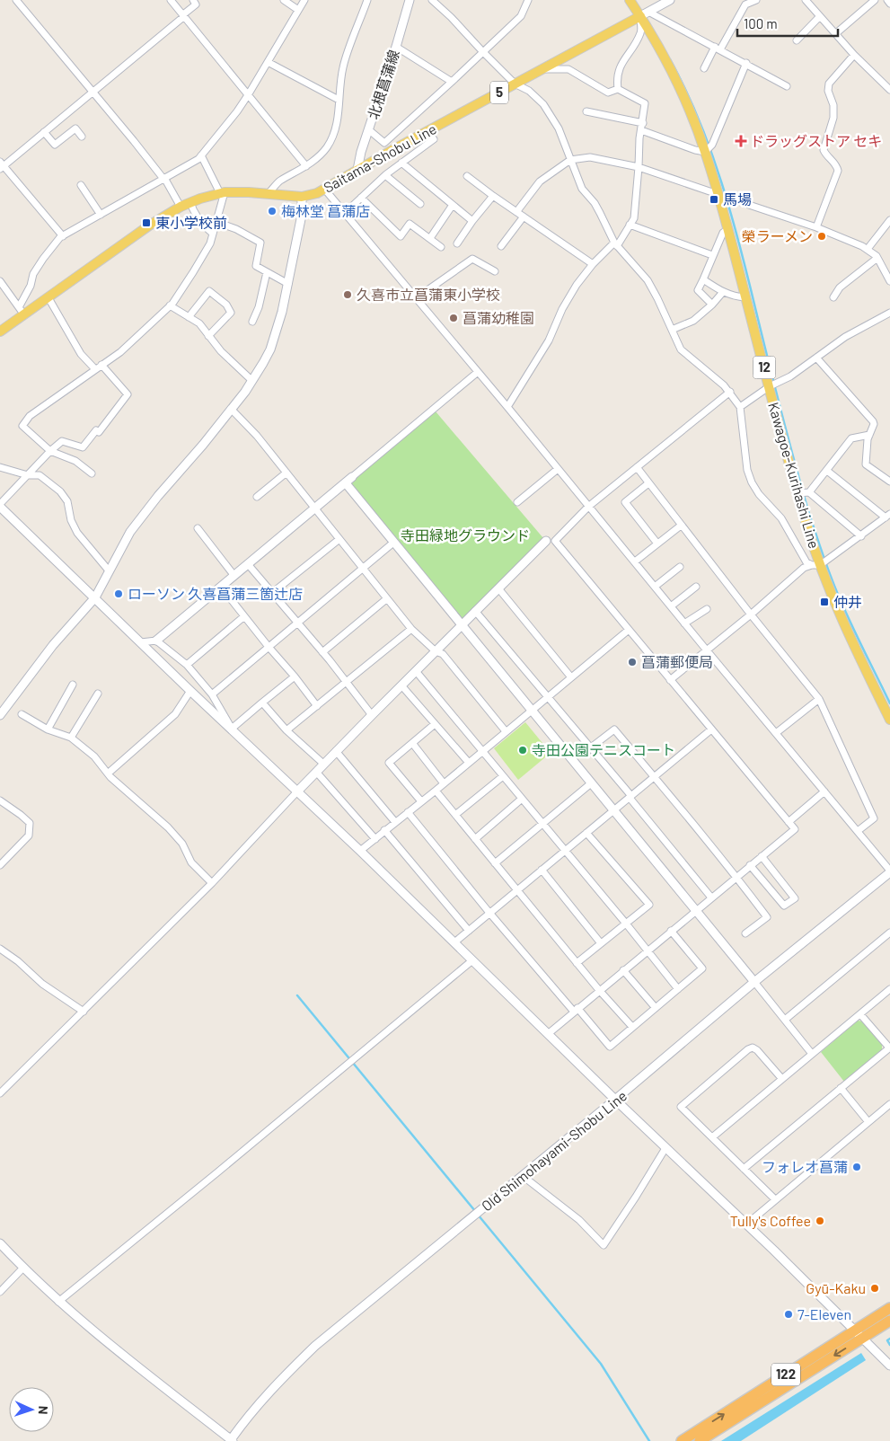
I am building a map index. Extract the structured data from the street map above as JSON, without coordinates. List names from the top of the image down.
{
  "streets": {
    "highway": ["122"],
    "main road": [
      "5",
      "Saitama-Shobu Line",
      "12",
      "Kawagoe-Kurihashi Line"
    ],
    "street": ["北根菖蒲線", "Old Shimohayami-Shobu Line"]
  },
  "crossings": [
    ["北根菖蒲線", "Saitama-Shobu Line"],
    ["Saitama-Shobu Line", "Kawagoe-Kurihashi Line"]
  ],
  "parks": ["寺田緑地グラウンド"],
  "places": {
    "health": ["ドラッグストア セキ"],
    "transit": ["馬場", "東小学校前", "仲井"],
    "other": [
      "梅林堂 菖蒲店",
      "榮ラーメン",
      "久喜市立菖蒲東小学校",
      "菖蒲幼稚園",
      "ローソン 久喜菖蒲三箇辻店",
      "菖蒲郵便局",
      "寺田公園テニスコート",
      "フォレオ菖蒲",
      "Tully's Coffee",
      "Gyū-Kaku",
      "7-Eleven"
    ]
  },
  "scale_bar": "100 m",
  "north": "right"
}
